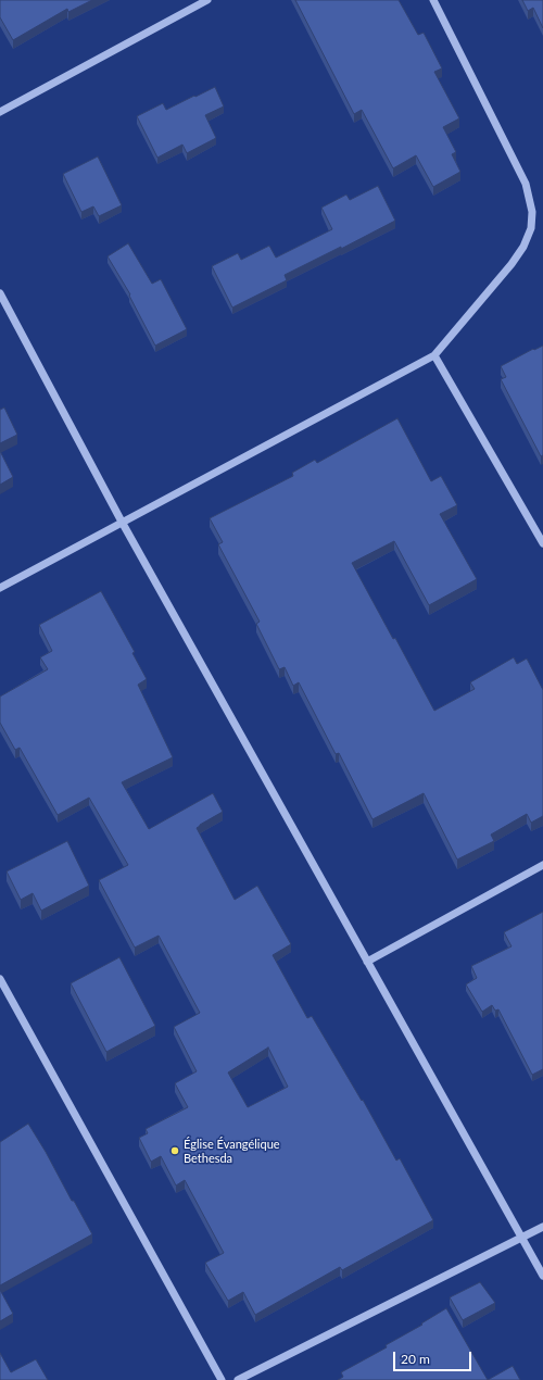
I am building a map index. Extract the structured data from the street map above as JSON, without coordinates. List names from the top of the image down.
{
  "places": ["Église Évangélique Bethesda"],
  "scale_bar": "20 m"
}
